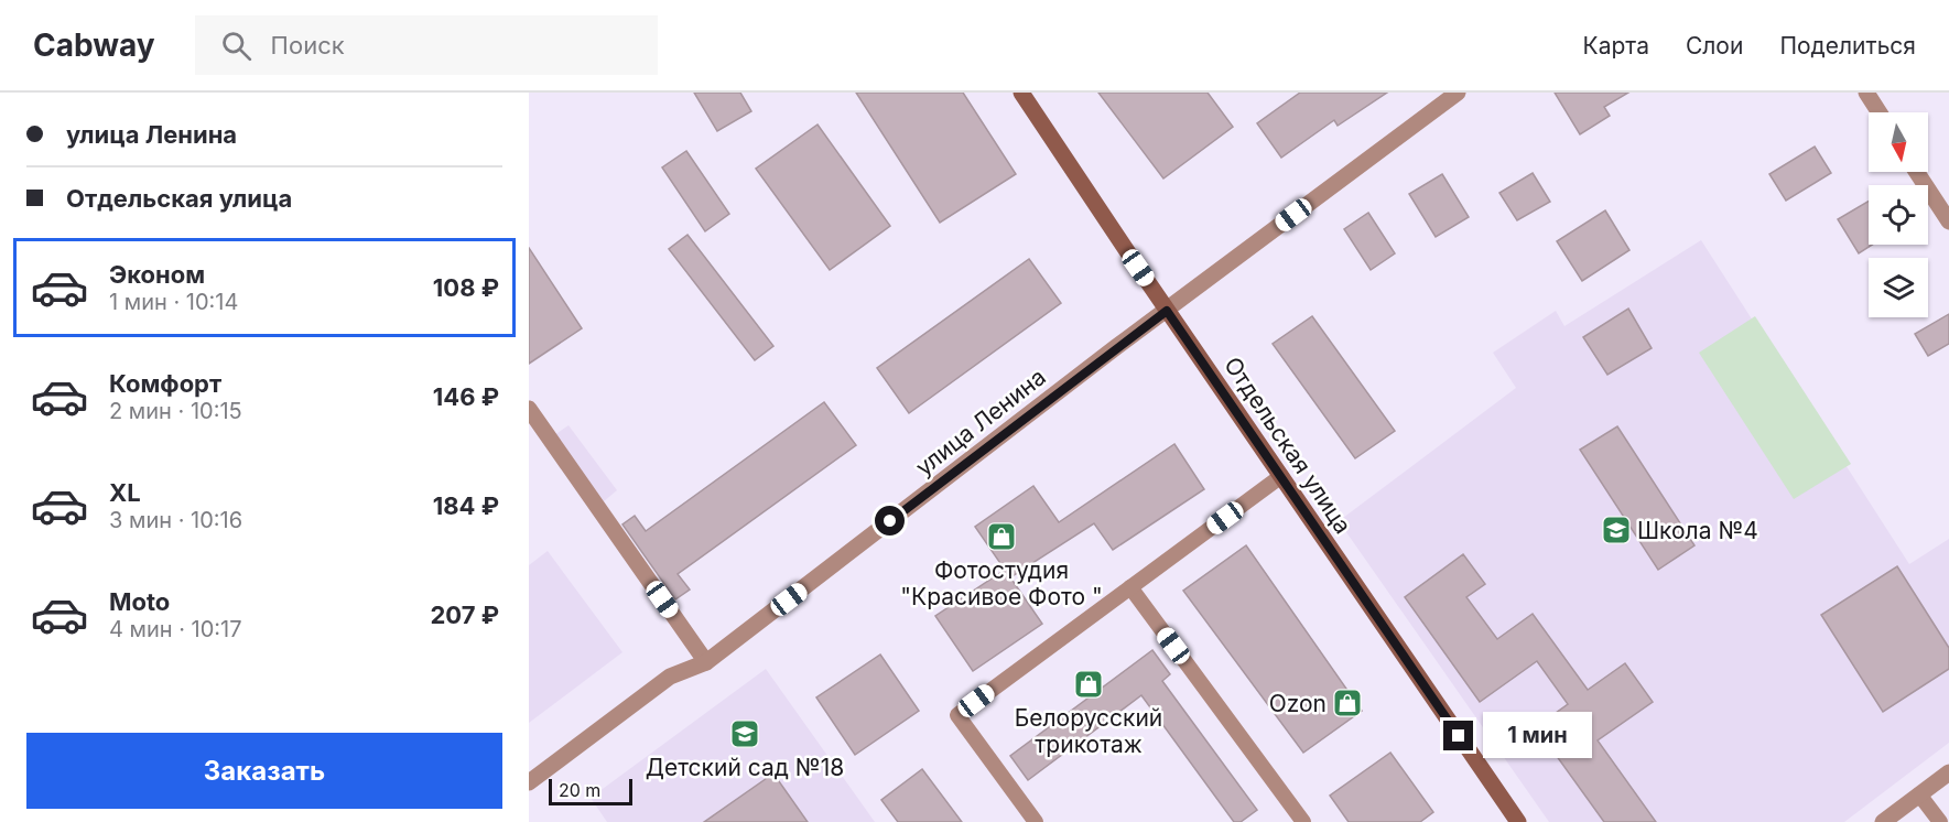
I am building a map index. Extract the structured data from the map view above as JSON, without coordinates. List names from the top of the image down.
{
  "streets": {
    "street": ["улица Ленина", "Отдельская улица"]
  },
  "crossings": [
    ["улица Ленина", "Отдельская улица"]
  ],
  "places": {
    "school or university": ["Школа №4", "Детский сад №18"],
    "shop": ["Фотостудия \"Красивое Фото \"", "Белорусский трикотаж", "Ozon"]
  },
  "scale_bar": "20 m",
  "north": "bottom",
  "page": {
    "header": "Cabway",
    "search": "Поиск",
    "nav": ["Карта", "Слои", "Поделиться"],
    "banner": ["улица Ленина", "Отдельская улица"],
    "list": [
      {
        "name": "Эконом",
        "note": "1 мин · 10:14",
        "value": "108 ₽"
      },
      {
        "name": "Комфорт",
        "note": "2 мин · 10:15",
        "value": "146 ₽"
      },
      {
        "name": "XL",
        "note": "3 мин · 10:16",
        "value": "184 ₽"
      },
      {
        "name": "Moto",
        "note": "4 мин · 10:17",
        "value": "207 ₽"
      }
    ],
    "bubble": "1 мин",
    "buttons": "Заказать",
    "scale": "20 m"
  }
}
